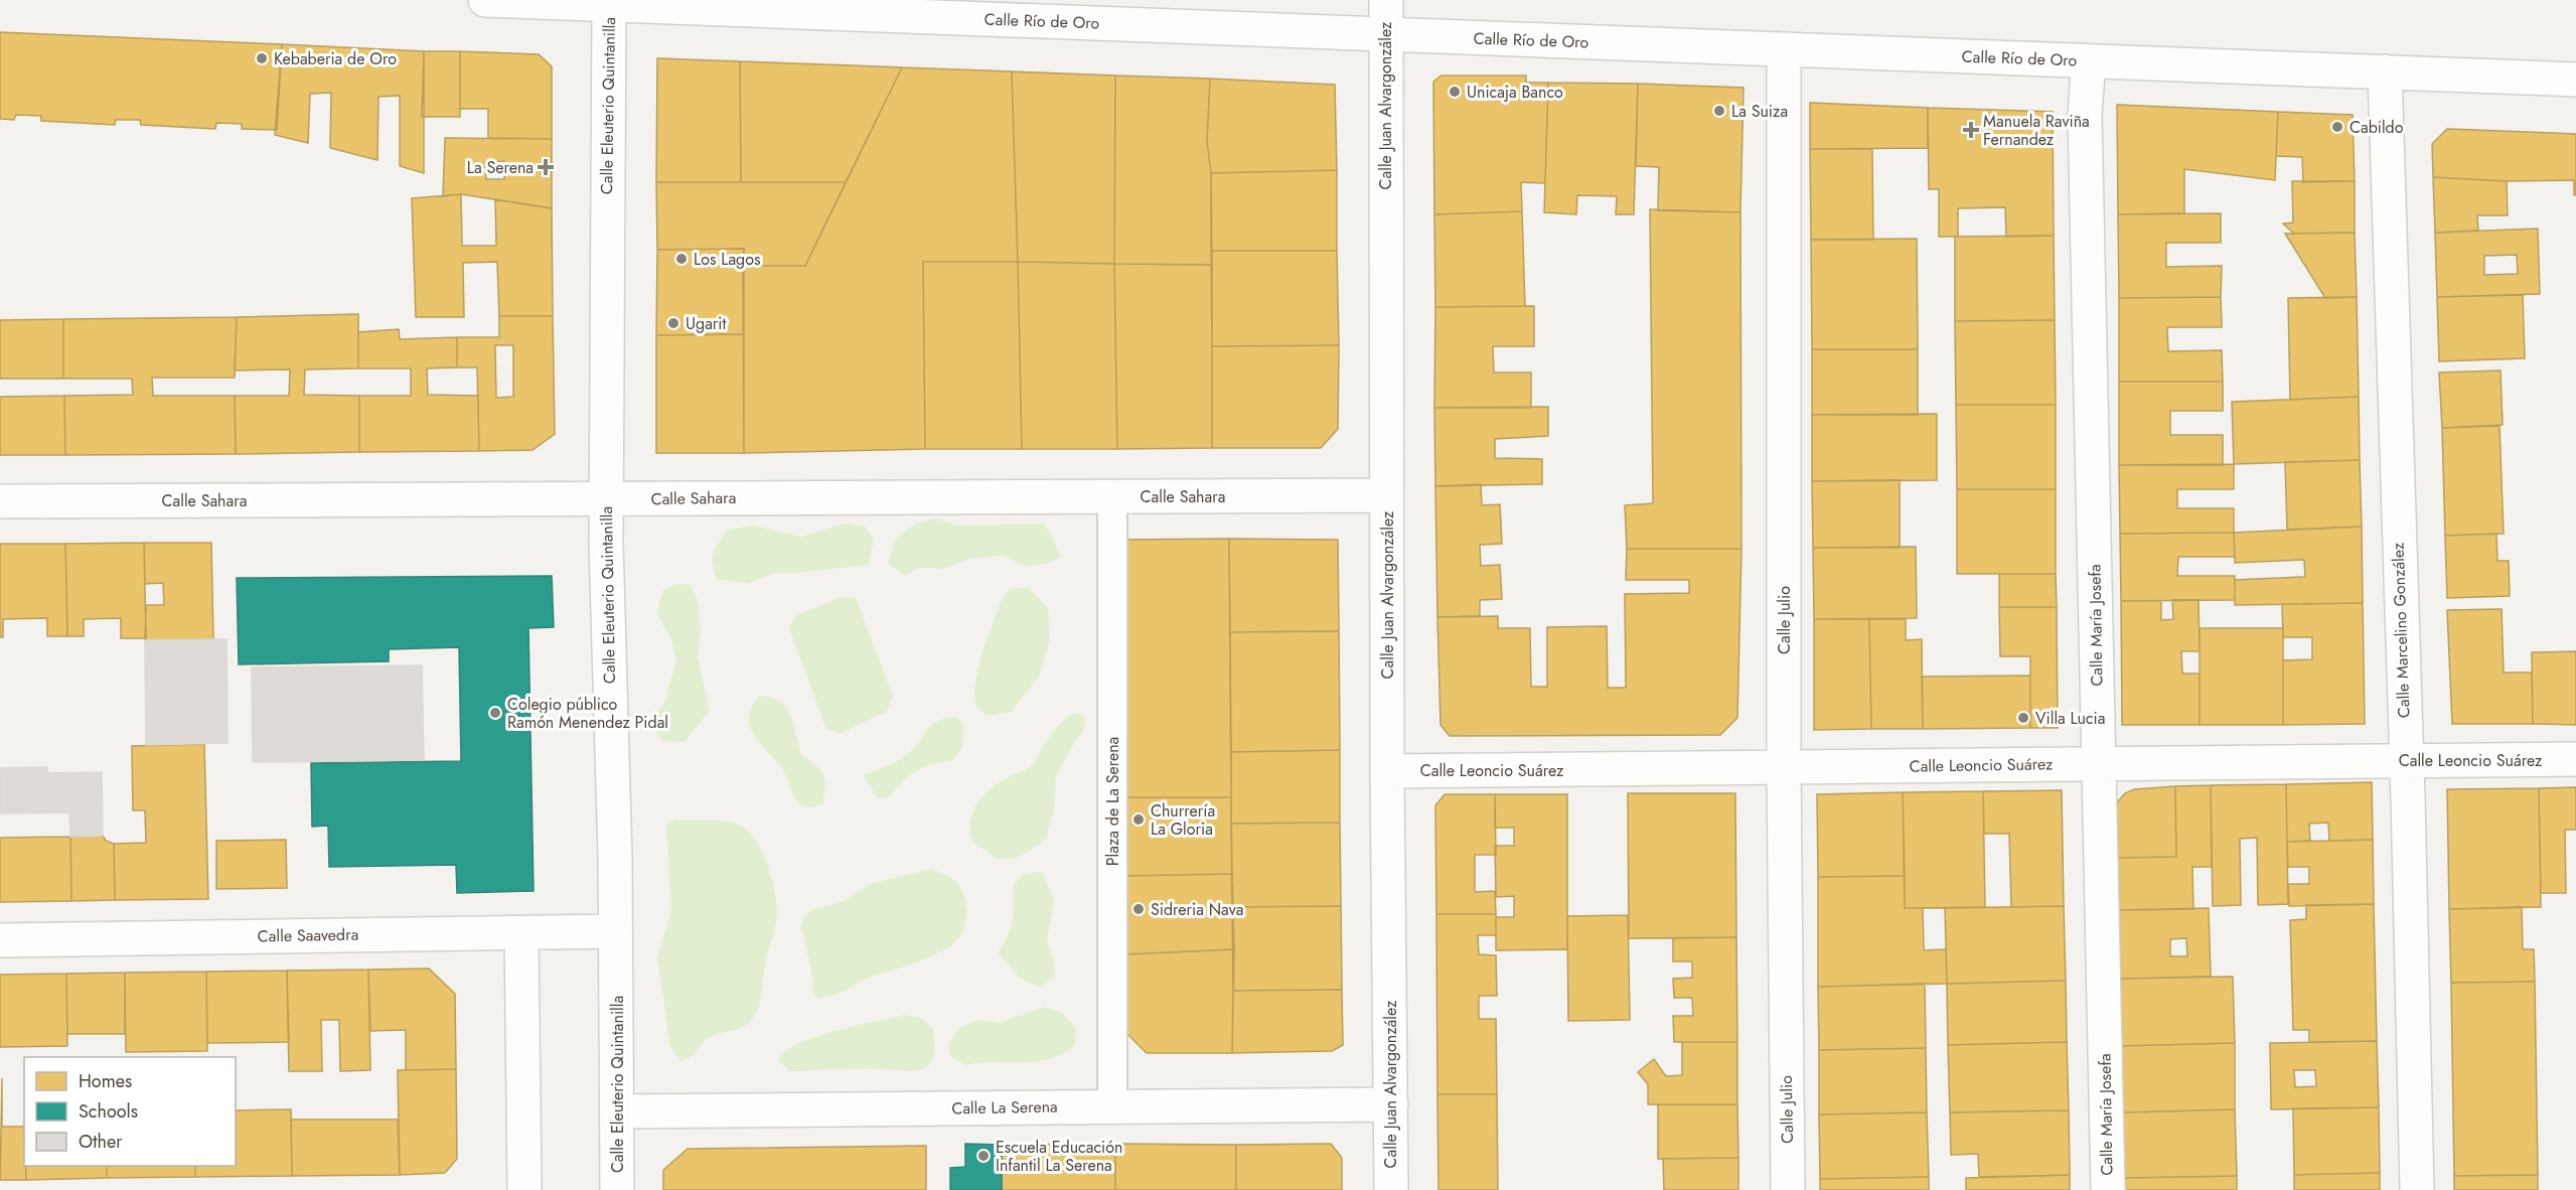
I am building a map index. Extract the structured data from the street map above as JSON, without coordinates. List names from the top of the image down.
{
  "streets": {
    "street": [
      "Calle Río de Oro",
      "Calle Eleuterio Quintanilla",
      "Calle Juan Alvargonzález",
      "Calle Sahara",
      "Calle Julio",
      "Calle María Josefa",
      "Calle Marcelino González",
      "Calle Leoncio Suárez",
      "Plaza de La Serena",
      "Calle Saavedra",
      "Calle La Serena"
    ]
  },
  "crossings": [
    ["Calle Río de Oro", "Calle Eleuterio Quintanilla"],
    ["Calle Río de Oro", "Calle Juan Alvargonzález"],
    ["Calle Río de Oro", "Calle Julio"],
    ["Calle Río de Oro", "Calle María Josefa"],
    ["Calle Río de Oro", "Calle Marcelino González"],
    ["Calle Eleuterio Quintanilla", "Calle Sahara"],
    ["Calle Eleuterio Quintanilla", "Calle Saavedra"],
    ["Calle Eleuterio Quintanilla", "Calle La Serena"],
    ["Calle Juan Alvargonzález", "Calle Sahara"],
    ["Calle Juan Alvargonzález", "Calle Leoncio Suárez"],
    ["Calle Juan Alvargonzález", "Calle La Serena"],
    ["Calle Sahara", "Plaza de La Serena"],
    ["Calle Julio", "Calle Leoncio Suárez"],
    ["Calle María Josefa", "Calle Leoncio Suárez"],
    ["Calle Marcelino González", "Calle Leoncio Suárez"],
    ["Plaza de La Serena", "Calle La Serena"]
  ],
  "places": {
    "other": [
      "Kebaberia de Oro",
      "Unicaja Banco",
      "La Suiza",
      "Cabildo",
      "Los Lagos",
      "Ugarit",
      "Colegio público Ramón Menendez Pidal",
      "Villa Lucia",
      "Churrería La Gloria",
      "Sidreria Nava",
      "Escuela Educación Infantil La Serena"
    ],
    "health": ["Manuela Raviña Fernandez", "La Serena"]
  },
  "legend": ["Homes", "Schools", "Other"]
}
